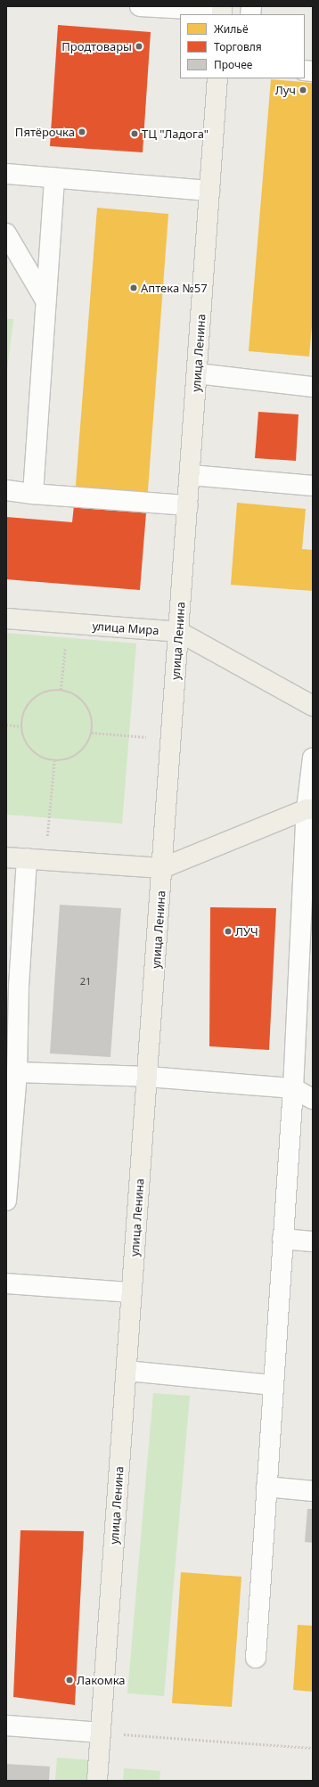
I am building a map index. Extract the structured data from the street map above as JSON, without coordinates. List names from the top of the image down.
{
  "streets": {
    "main road": ["улица Ленина", "улица Мира"]
  },
  "crossings": [
    ["улица Ленина", "улица Мира"]
  ],
  "places": [
    "Продтовары",
    "Луч",
    "Пятёрочка",
    "ТЦ \"Ладога\"",
    "Аптека №57",
    "ЛУЧ",
    "Лакомка"
  ],
  "house_numbers": ["21"],
  "legend": ["Жильё", "Торговля", "Прочее"]
}
